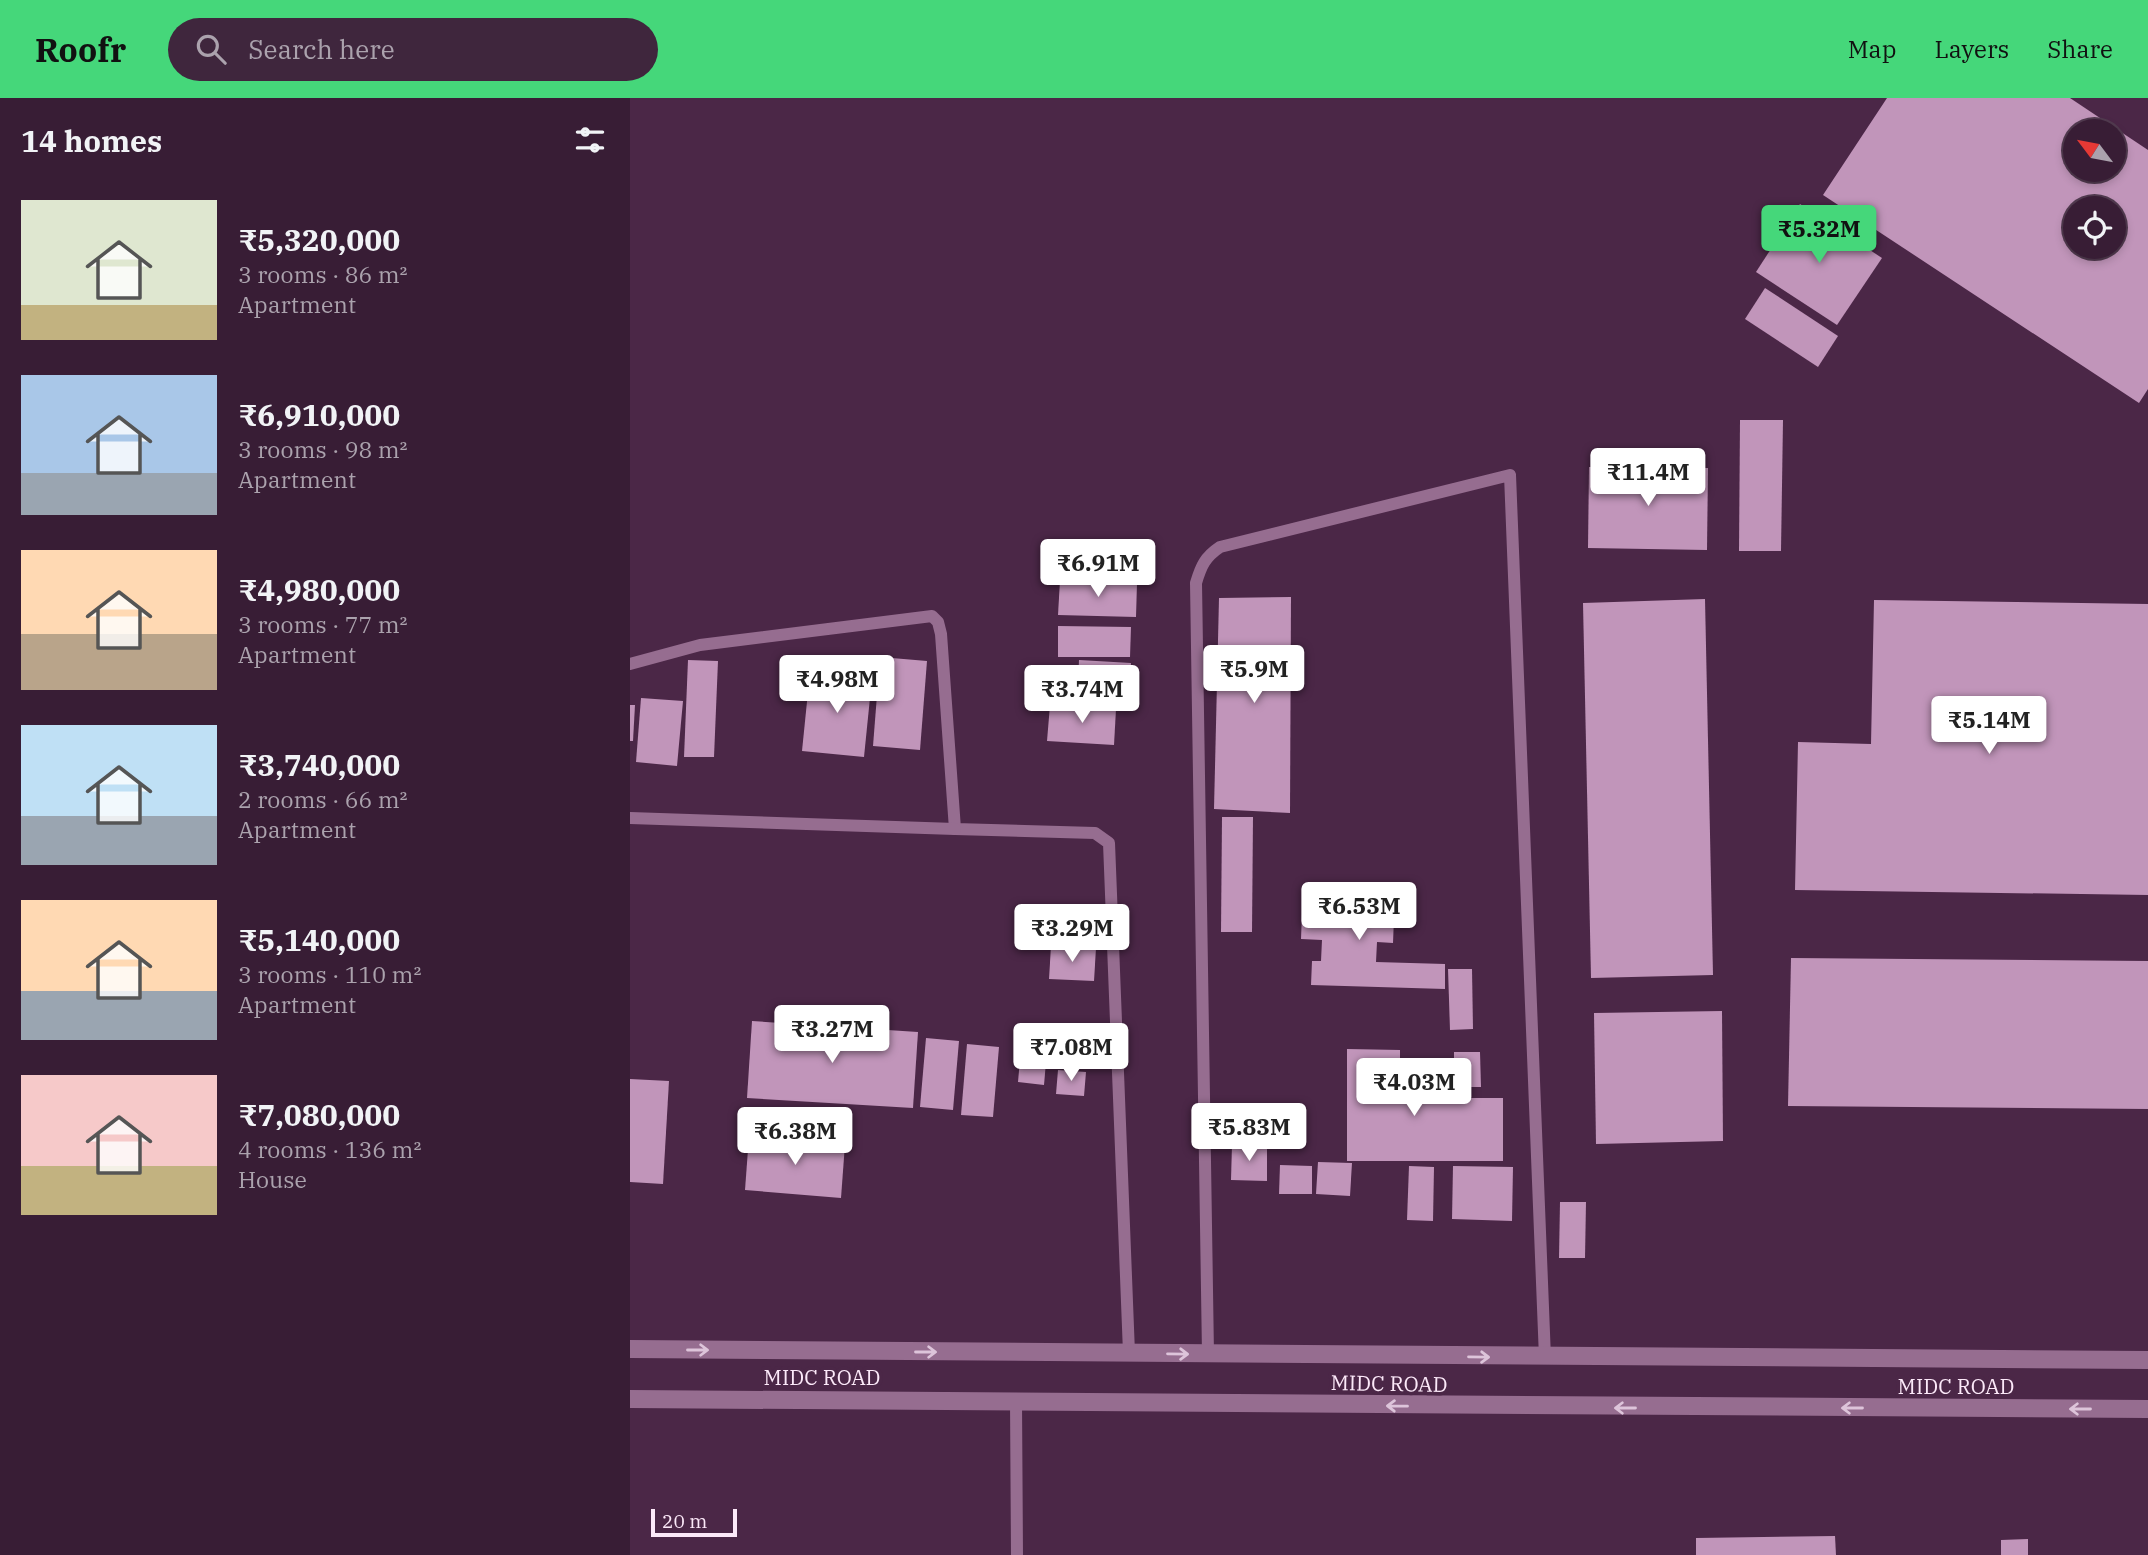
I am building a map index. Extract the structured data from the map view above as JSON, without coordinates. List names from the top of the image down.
{
  "streets": {
    "main road": ["MIDC ROAD"]
  },
  "scale_bar": "20 m",
  "north": "top left",
  "page": {
    "header": "Roofr",
    "search": "Search here",
    "nav": ["Map", "Layers", "Share"],
    "heading": "14 homes",
    "list": [
      {
        "name": "₹5,320,000",
        "note": "3 rooms · 86 m² · Apartment"
      },
      {
        "name": "₹6,910,000",
        "note": "3 rooms · 98 m² · Apartment"
      },
      {
        "name": "₹4,980,000",
        "note": "3 rooms · 77 m² · Apartment"
      },
      {
        "name": "₹3,740,000",
        "note": "2 rooms · 66 m² · Apartment"
      },
      {
        "name": "₹5,140,000",
        "note": "3 rooms · 110 m² · Apartment"
      },
      {
        "name": "₹7,080,000",
        "note": "4 rooms · 136 m² · House"
      }
    ],
    "price": [
      "₹5.32M",
      "₹11.4M",
      "₹6.91M",
      "₹5.9M",
      "₹4.98M",
      "₹3.74M",
      "₹5.14M",
      "₹6.53M",
      "₹3.29M",
      "₹3.27M",
      "₹7.08M",
      "₹4.03M",
      "₹5.83M",
      "₹6.38M"
    ],
    "scale": "20 m"
  }
}
